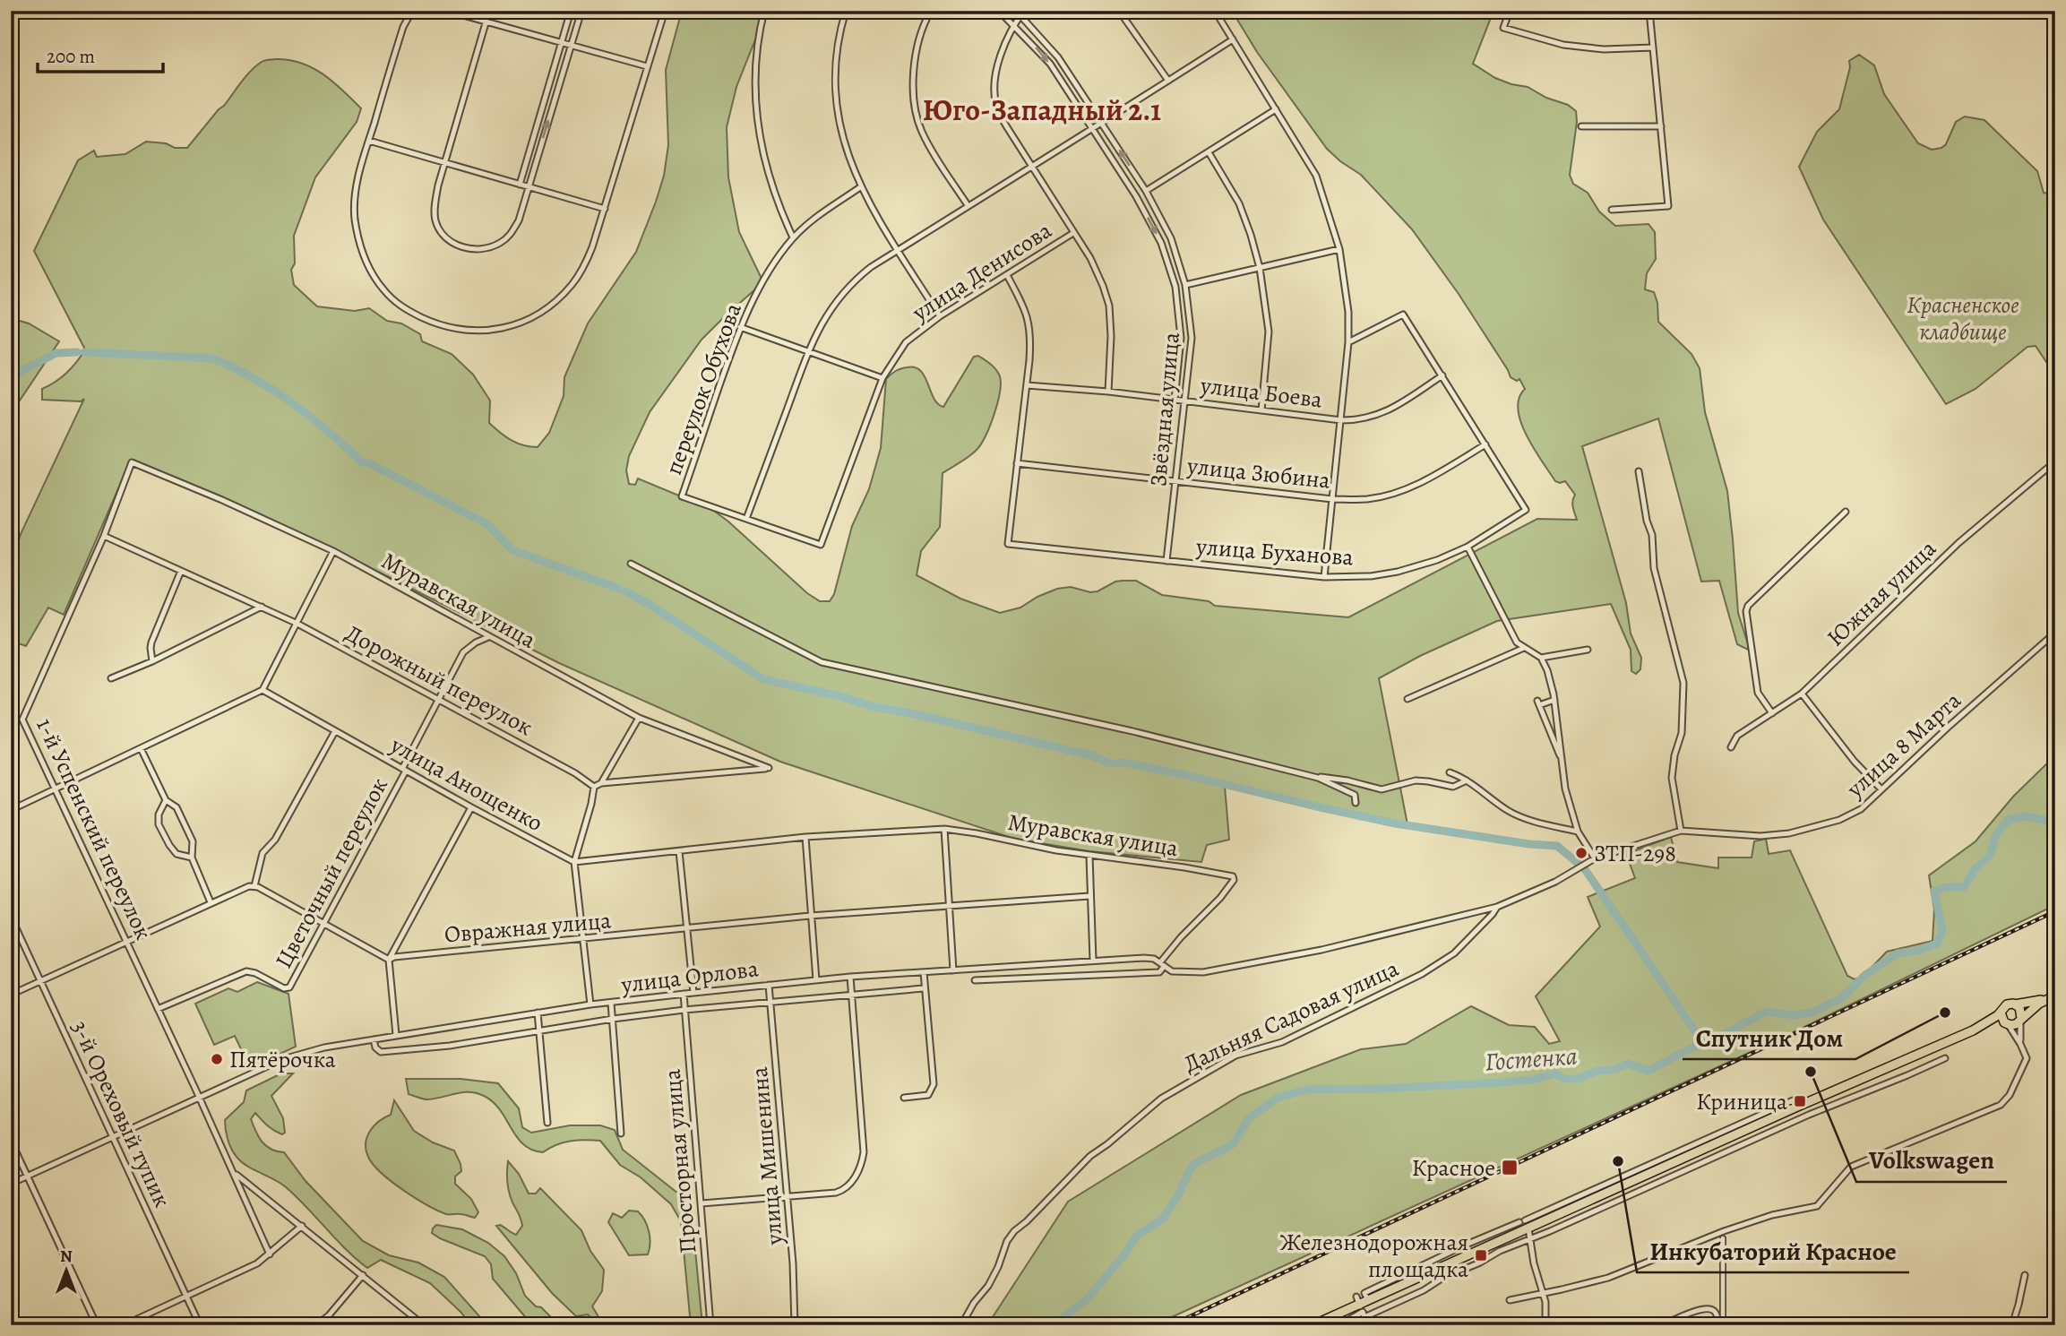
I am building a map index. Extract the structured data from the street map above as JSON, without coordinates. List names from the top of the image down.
{
  "streets": {
    "street": [
      "улица Денисова",
      "переулок Обухова",
      "улица Боева",
      "Звёздная улица",
      "улица Зюбина",
      "улица Буханова",
      "Южная улица",
      "Муравская улица",
      "Дорожный переулок",
      "улица 8 Марта",
      "улица Анощенко",
      "1-й Успенский переулок",
      "Цветочный переулок",
      "Овражная улица",
      "улица Орлова",
      "Дальняя Садовая улица",
      "3-й Ореховый тупик",
      "улица Мишенина",
      "Просторная улица"
    ]
  },
  "crossings": [
    ["улица Денисова", "переулок Обухова"],
    ["улица Боева", "Звёздная улица"],
    ["Звёздная улица", "улица Зюбина"],
    ["Звёздная улица", "улица Буханова"],
    ["улица Зюбина", "улица Буханова"],
    ["Муравская улица", "1-й Успенский переулок"],
    ["Муравская улица", "Цветочный переулок"],
    ["Муравская улица", "улица Орлова"],
    ["Дорожный переулок", "1-й Успенский переулок"],
    ["Дорожный переулок", "Цветочный переулок"],
    ["улица 8 Марта", "Дальняя Садовая улица"],
    ["улица Анощенко", "Цветочный переулок"],
    ["1-й Успенский переулок", "Цветочный переулок"],
    ["1-й Успенский переулок", "улица Орлова"],
    ["улица Орлова", "Дальняя Садовая улица"],
    ["улица Орлова", "3-й Ореховый тупик"],
    ["улица Орлова", "улица Мишенина"],
    ["улица Орлова", "Просторная улица"]
  ],
  "districts": ["Юго-Западный 2.1"],
  "water": ["Гостенка"],
  "parks": ["Красненское кладбище"],
  "places": {
    "other": [
      "ЗТП-298",
      "Спутник Дом",
      "Пятёрочка",
      "Volkswagen",
      "Инкубаторий Красное"
    ],
    "transit": ["Криница", "Красное", "Железнодорожная площадка"]
  },
  "scale_bar": "200 m",
  "north": "top"
}
